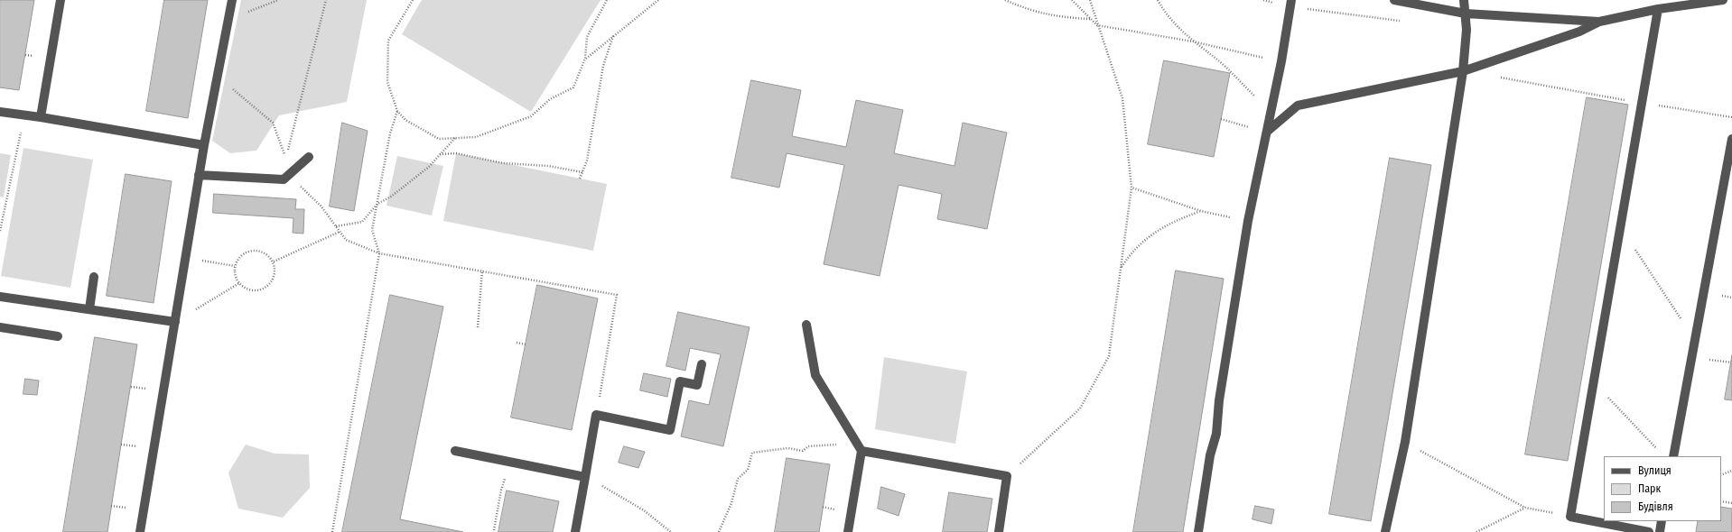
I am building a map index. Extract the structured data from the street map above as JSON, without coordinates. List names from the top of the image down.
{
  "legend": ["Вулиця", "Парк", "Будівля"]
}
